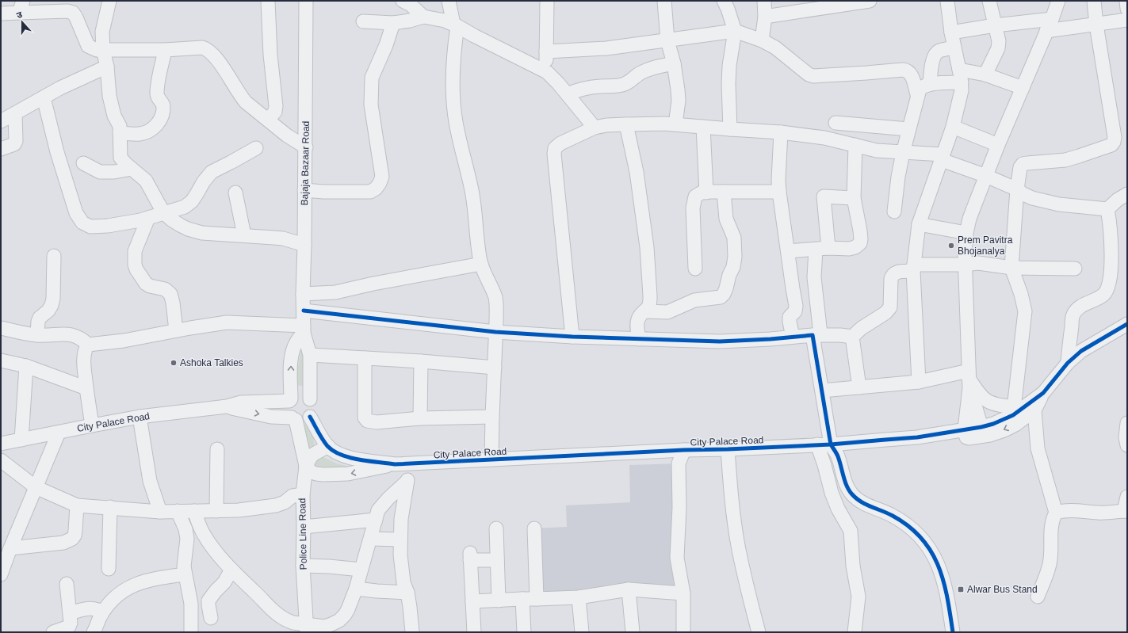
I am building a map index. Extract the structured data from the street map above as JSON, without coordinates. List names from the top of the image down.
{
  "streets": {
    "street": ["Bajaja Bazaar Road", "City Palace Road", "Police Line Road"]
  },
  "crossings": [
    ["City Palace Road", "Police Line Road"]
  ],
  "places": {
    "other": ["Prem Pavitra Bhojanalya", "Ashoka Talkies"],
    "transit": ["Alwar Bus Stand"]
  },
  "north": "top"
}
